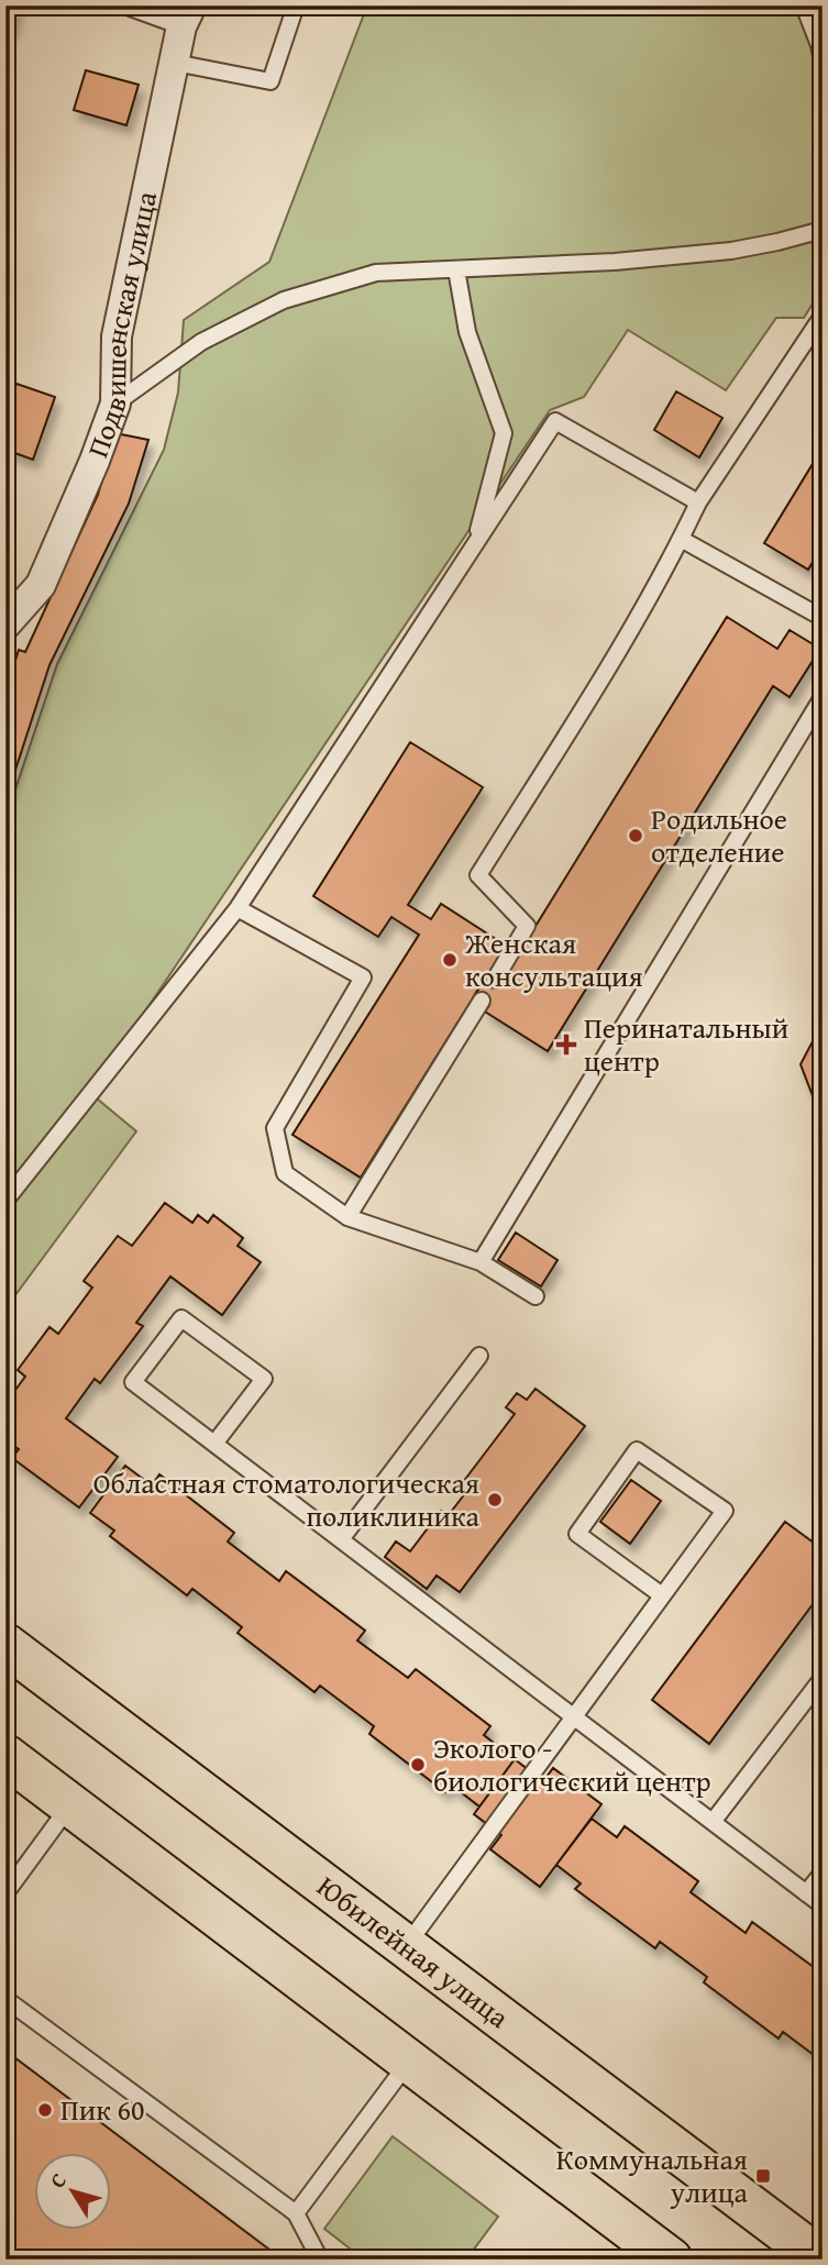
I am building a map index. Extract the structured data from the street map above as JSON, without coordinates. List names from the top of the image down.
{
  "streets": {
    "highway": ["Юбилейная улица"],
    "street": ["Подвишенская улица"]
  },
  "places": {
    "other": [
      "Родильное отделение",
      "Женская консультация",
      "Областная стоматологическая поликлиника",
      "Эколого - биологический центр",
      "Пик 60"
    ],
    "health": ["Перинатальный центр"],
    "transit": ["Коммунальная улица"]
  },
  "north": "top left"
}
